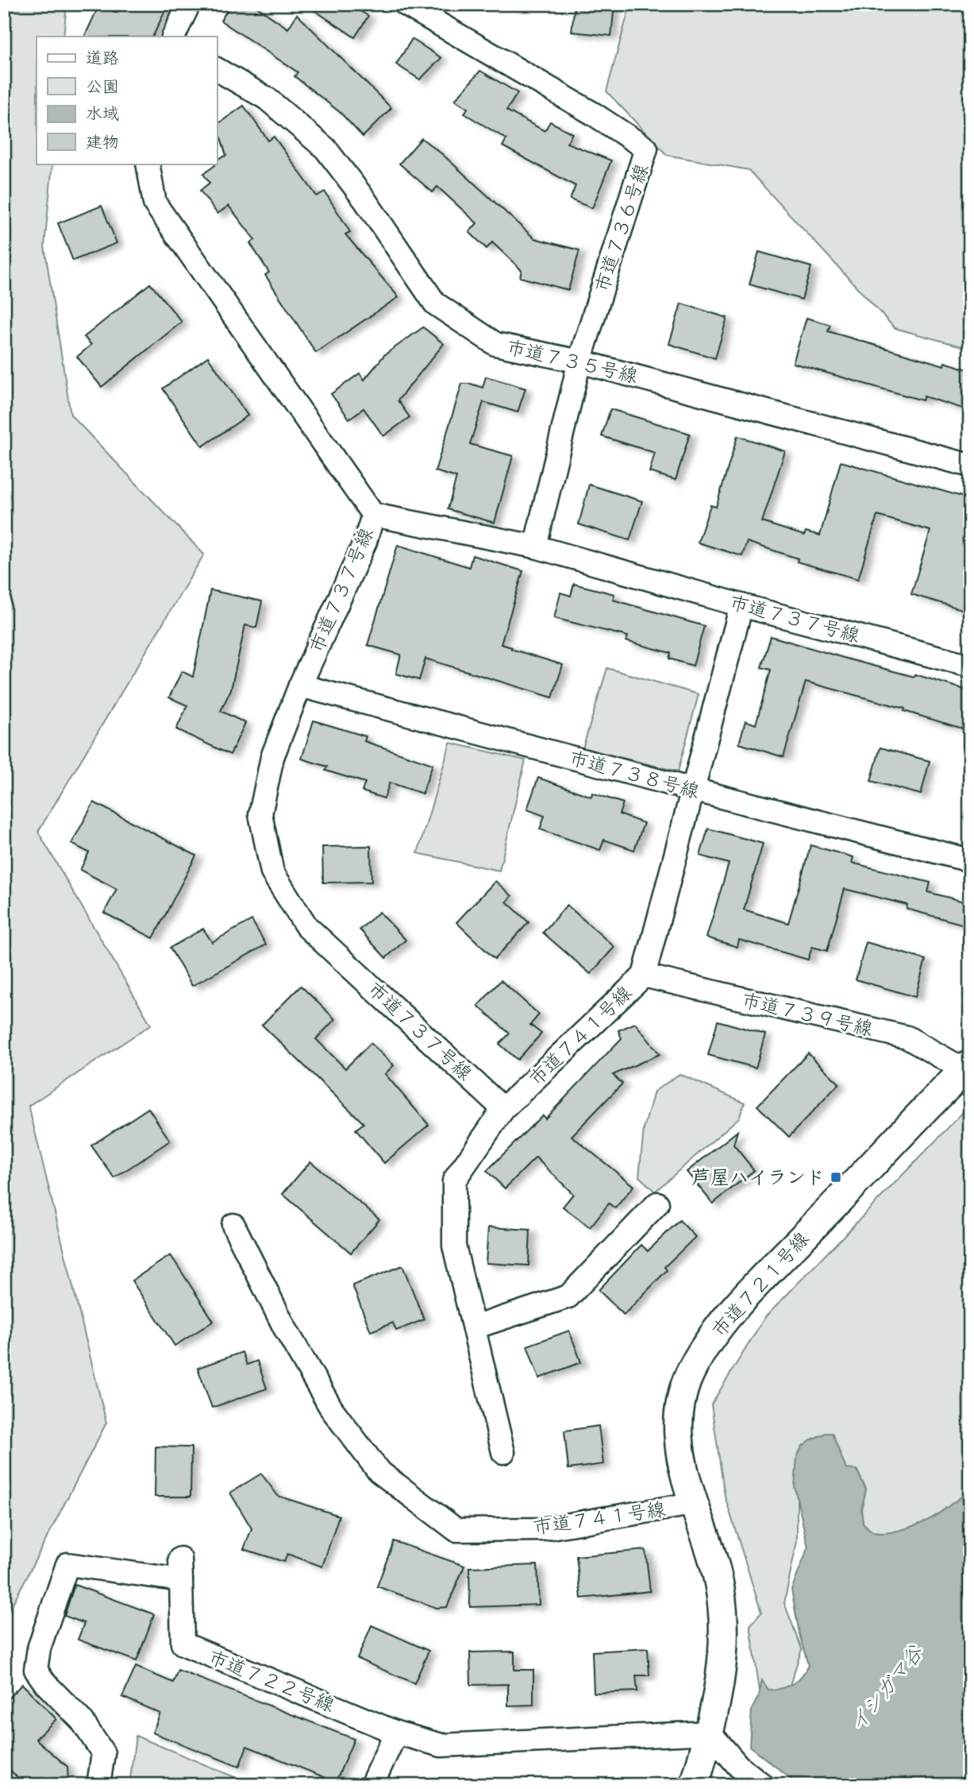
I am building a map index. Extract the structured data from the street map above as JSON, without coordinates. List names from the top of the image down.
{
  "streets": {
    "street": [
      "市道７３６号線",
      "市道７３５号線",
      "市道７３７号線",
      "市道７３８号線",
      "市道７３９号線",
      "市道７４１号線",
      "市道７２１号線",
      "市道７２２号線"
    ]
  },
  "crossings": [
    ["市道７３６号線", "市道７３５号線"],
    ["市道７３６号線", "市道７３７号線"],
    ["市道７３７号線", "市道７３８号線"],
    ["市道７３７号線", "市道７４１号線"],
    ["市道７３８号線", "市道７４１号線"],
    ["市道７３９号線", "市道７４１号線"],
    ["市道７３９号線", "市道７２１号線"],
    ["市道７４１号線", "市道７２１号線"],
    ["市道７２１号線", "市道７２２号線"]
  ],
  "water": ["イシガマ谷"],
  "places": {
    "transit": ["芦屋ハイランド"]
  },
  "legend": [
    "道路",
    "公園",
    "水域",
    "建物"
  ]
}
